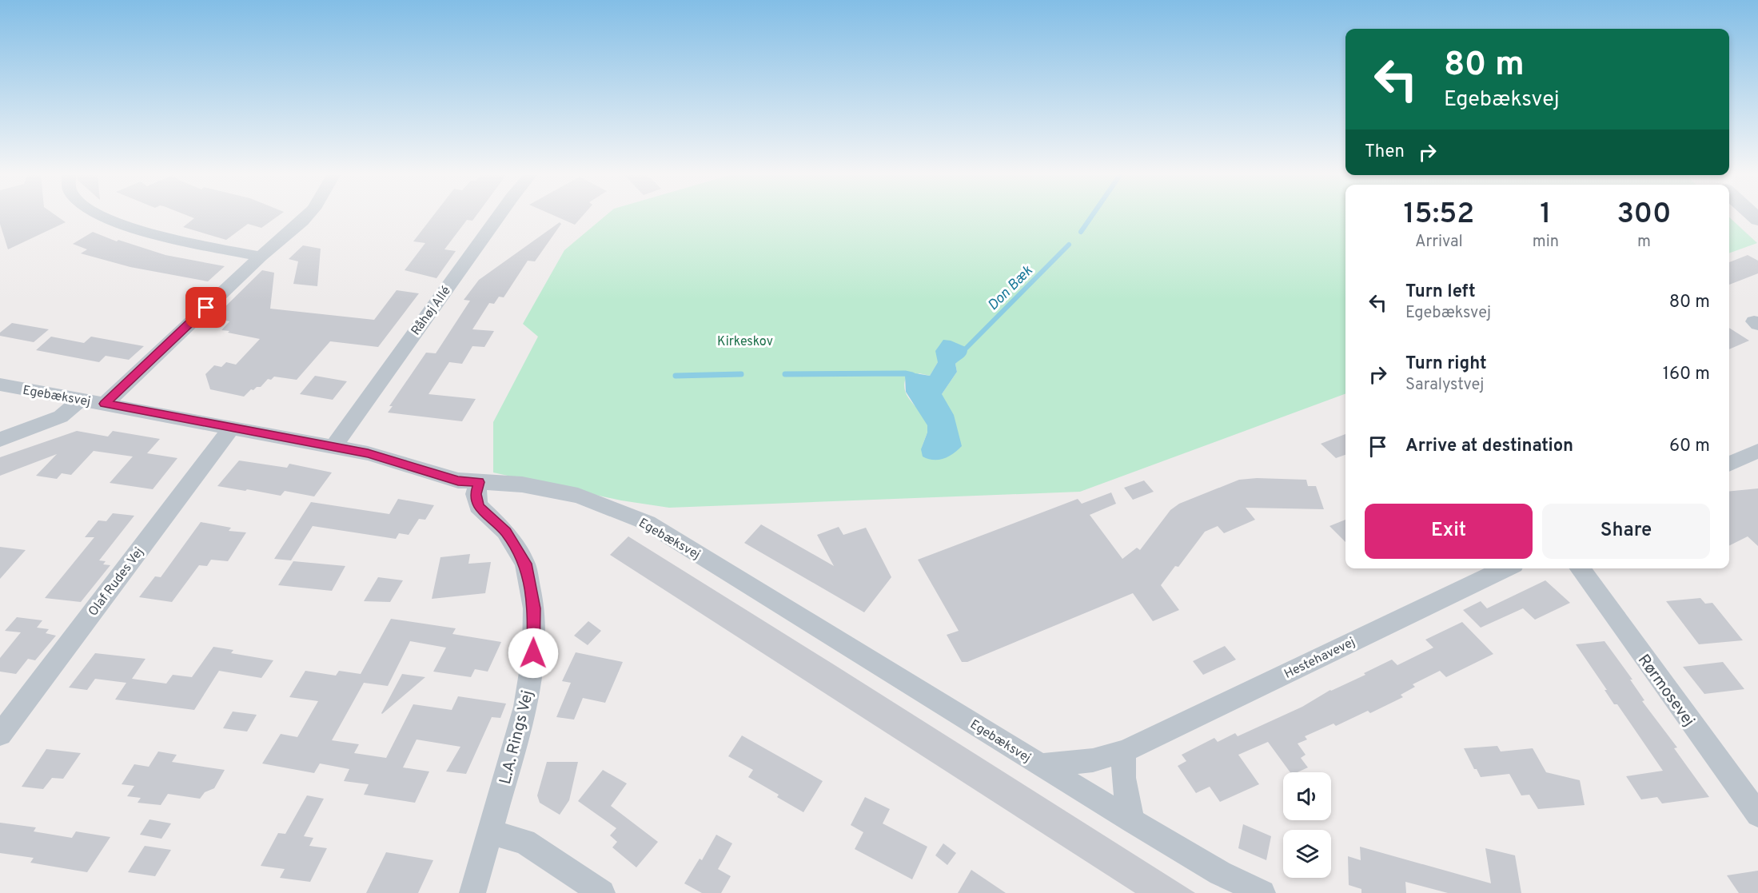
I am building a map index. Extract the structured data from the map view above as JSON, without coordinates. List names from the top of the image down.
{
  "streets": {
    "street": [
      "Råhøj Allé",
      "Egebæksvej",
      "Olaf Rudes Vej",
      "Hestehavevej",
      "Rørmosevej",
      "L.A. Rings Vej"
    ]
  },
  "crossings": [
    ["Råhøj Allé", "Egebæksvej"],
    ["Egebæksvej", "Olaf Rudes Vej"],
    ["Egebæksvej", "Hestehavevej"],
    ["Egebæksvej", "L.A. Rings Vej"]
  ],
  "water": ["Don Bæk"],
  "parks": ["Kirkeskov"],
  "page": {
    "turn": ["80 m", "Egebæksvej"],
    "then": "Then",
    "eta": [
      "15:52",
      "Arrival",
      "1",
      "min",
      "300",
      "m"
    ],
    "list": [
      {
        "name": "Turn left",
        "note": "Egebæksvej",
        "value": "80 m"
      },
      {
        "name": "Turn right",
        "note": "Saralystvej",
        "value": "160 m"
      },
      {
        "name": "Arrive at destination",
        "value": "60 m"
      }
    ],
    "buttons": ["Exit", "Share"]
  }
}
